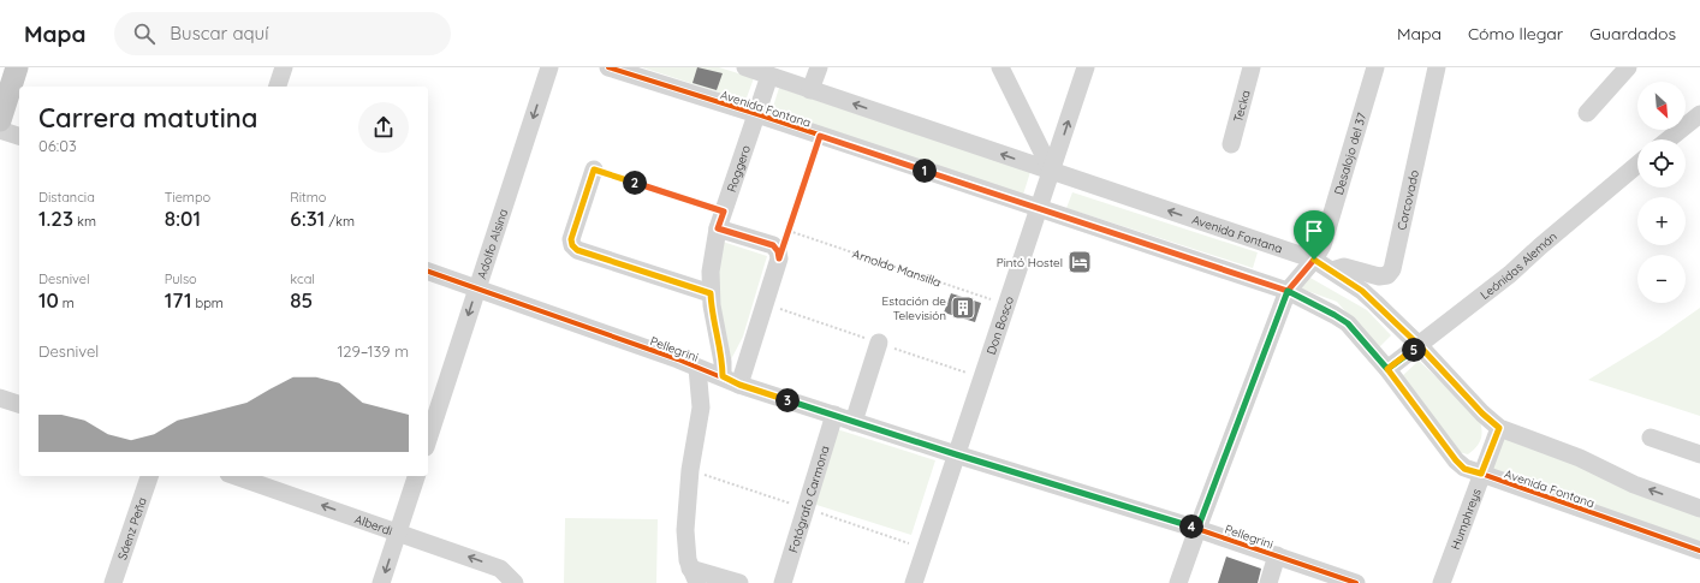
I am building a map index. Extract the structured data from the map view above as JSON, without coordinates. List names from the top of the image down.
{
  "streets": {
    "street": [
      "Tecka",
      "Avenida Fontana",
      "Desalojo del 37",
      "Roggero",
      "Corcovado",
      "Adolfo Alsina",
      "Leónidas Alemán",
      "Don Bosco",
      "Pellegrini",
      "Fotógrafo Carmona",
      "Humphreys",
      "Alberdi",
      "Sáenz Peña"
    ],
    "path": ["Arnoldo Mansilla"]
  },
  "crossings": [
    ["Avenida Fontana", "Desalojo del 37"],
    ["Avenida Fontana", "Roggero"],
    ["Avenida Fontana", "Corcovado"],
    ["Avenida Fontana", "Leónidas Alemán"],
    ["Avenida Fontana", "Don Bosco"],
    ["Avenida Fontana", "Humphreys"],
    ["Desalojo del 37", "Pellegrini"],
    ["Roggero", "Pellegrini"],
    ["Adolfo Alsina", "Pellegrini"],
    ["Arnoldo Mansilla", "Don Bosco"],
    ["Don Bosco", "Pellegrini"],
    ["Pellegrini", "Fotógrafo Carmona"]
  ],
  "one_way": ["Adolfo Alsina", "Alberdi"],
  "places": {
    "hotel": ["Pintó Hostel"],
    "building": ["Estación de Televisión"]
  },
  "north": "bottom right",
  "page": {
    "header": "Mapa",
    "search": "Buscar aquí",
    "nav": ["Mapa", "Cómo llegar", "Guardados"],
    "map_buttons": ["+", "−"],
    "heading": ["Carrera matutina", "06:03"],
    "pins": [
      "1",
      "2",
      "5",
      "3",
      "4"
    ],
    "stats": [
      ["Distancia", "1.23 km"],
      ["Tiempo", "8:01"],
      ["Ritmo", "6:31 /km"],
      ["Desnivel", "10 m"],
      ["Pulso", "171 bpm"],
      ["kcal", "85"]
    ],
    "chart": ["Desnivel", "129–139 m"]
  }
}
